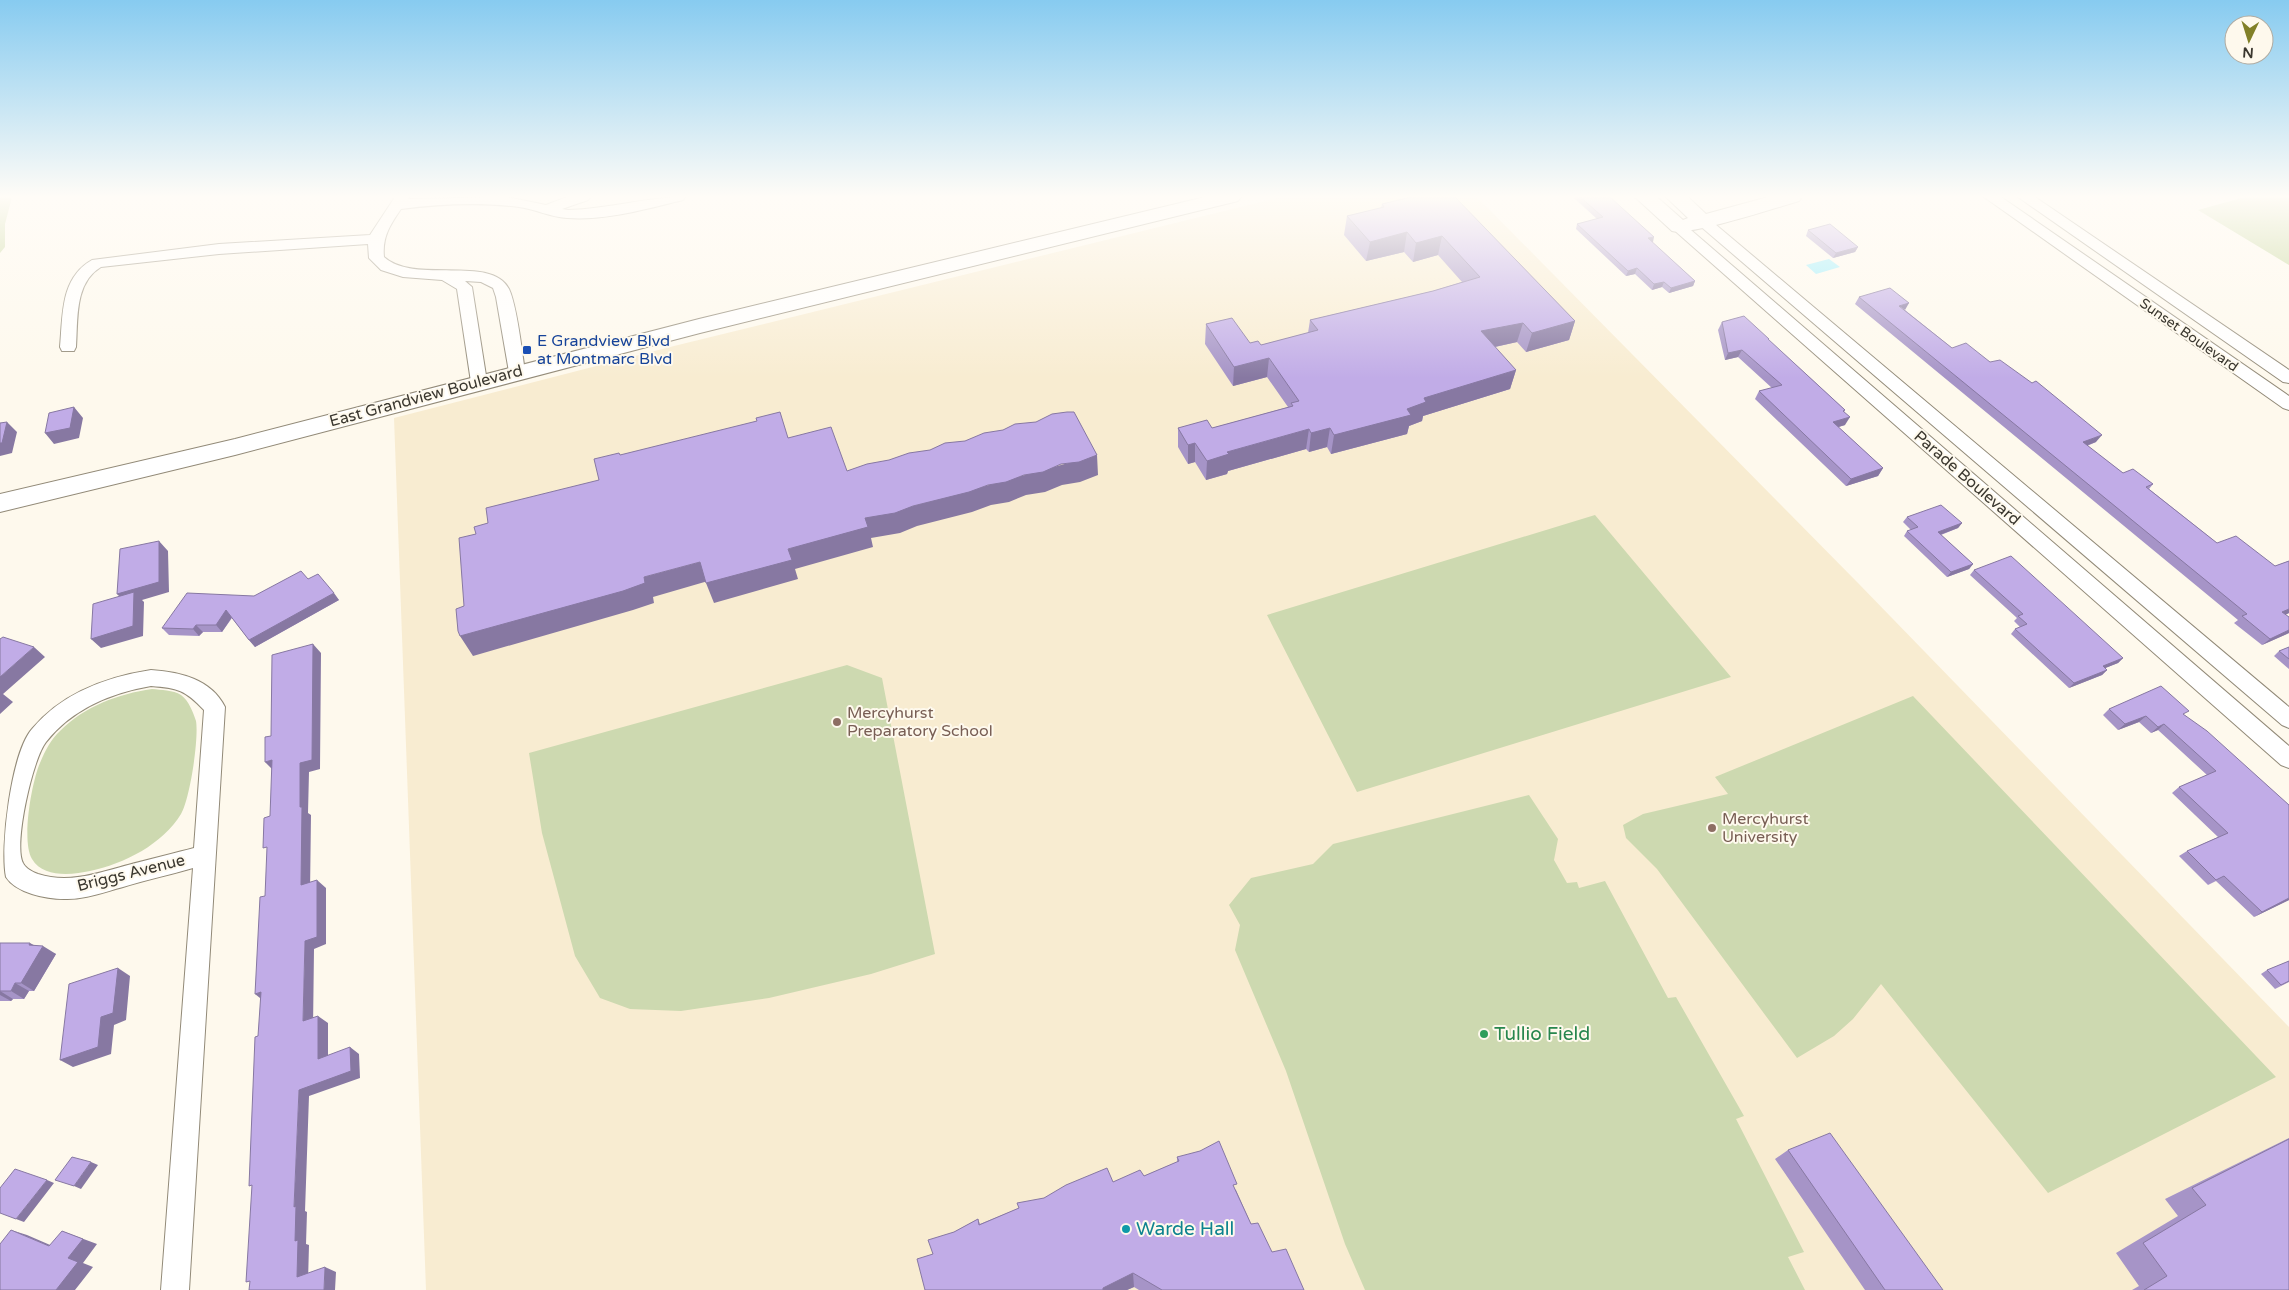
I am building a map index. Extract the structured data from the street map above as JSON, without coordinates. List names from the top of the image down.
{
  "streets": {
    "street": [
      "Sunset Boulevard",
      "East Grandview Boulevard",
      "Parade Boulevard",
      "Briggs Avenue"
    ]
  },
  "places": {
    "transit": ["E Grandview Blvd at Montmarc Blvd"],
    "other": [
      "Mercyhurst Preparatory School",
      "Mercyhurst University",
      "Tullio Field",
      "Warde Hall"
    ]
  },
  "north": "bottom"
}
